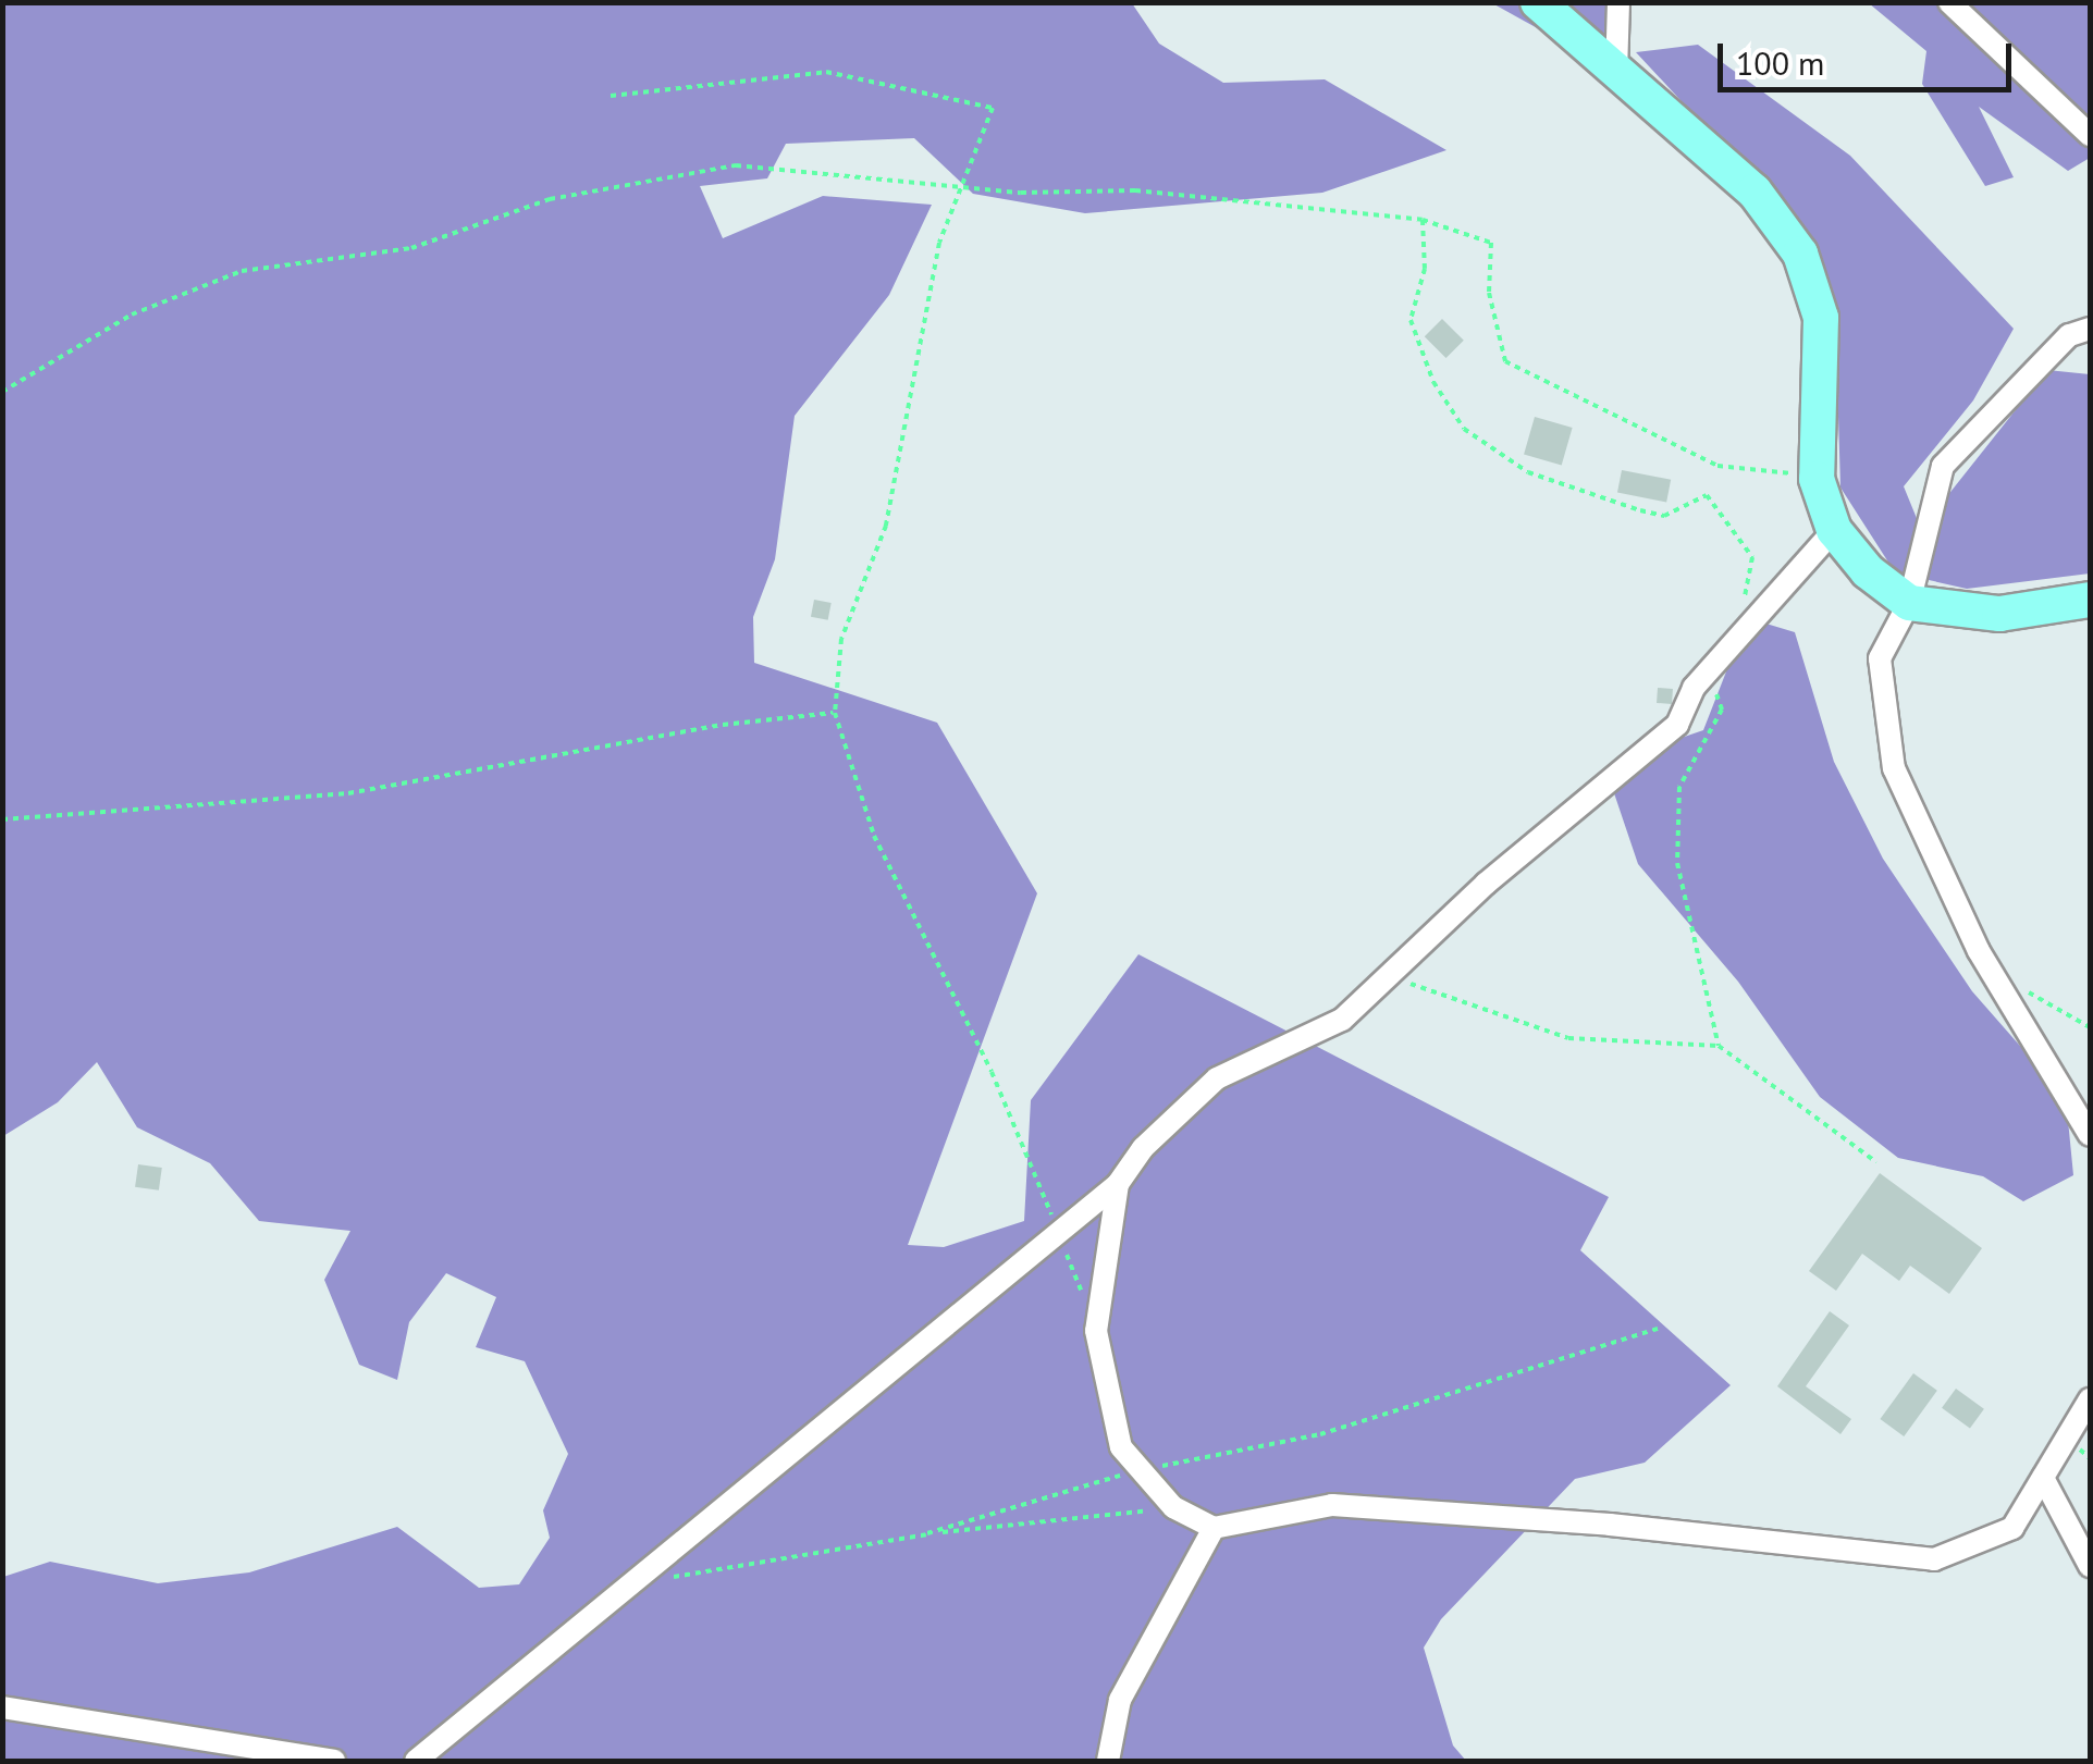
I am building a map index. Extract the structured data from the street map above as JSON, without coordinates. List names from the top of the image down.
{
  "scale_bar": "100 m"
}
